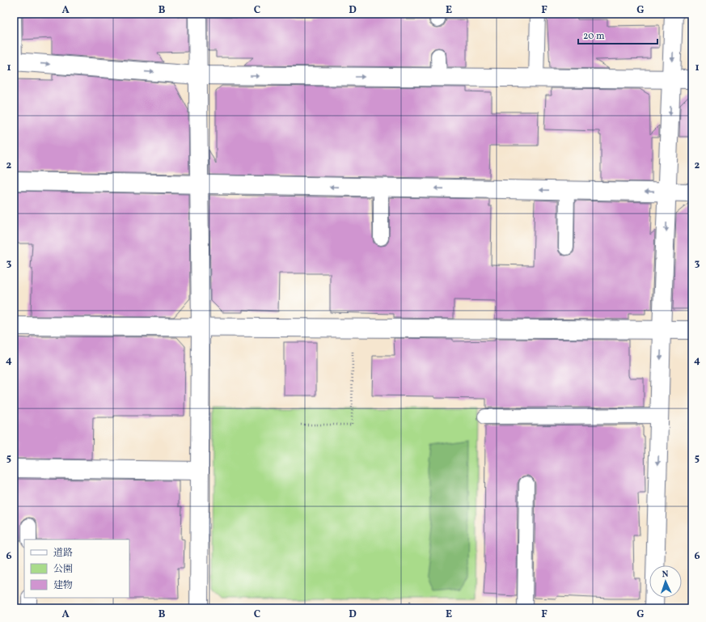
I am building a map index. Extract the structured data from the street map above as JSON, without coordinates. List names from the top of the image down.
{
  "legend": ["道路", "公園", "建物"],
  "scale_bar": "20 m",
  "north": "top",
  "grid": {
    "columns": [
      "A",
      "B",
      "C",
      "D",
      "E",
      "F",
      "G"
    ],
    "rows": [
      "1",
      "2",
      "3",
      "4",
      "5",
      "6"
    ]
  }
}
